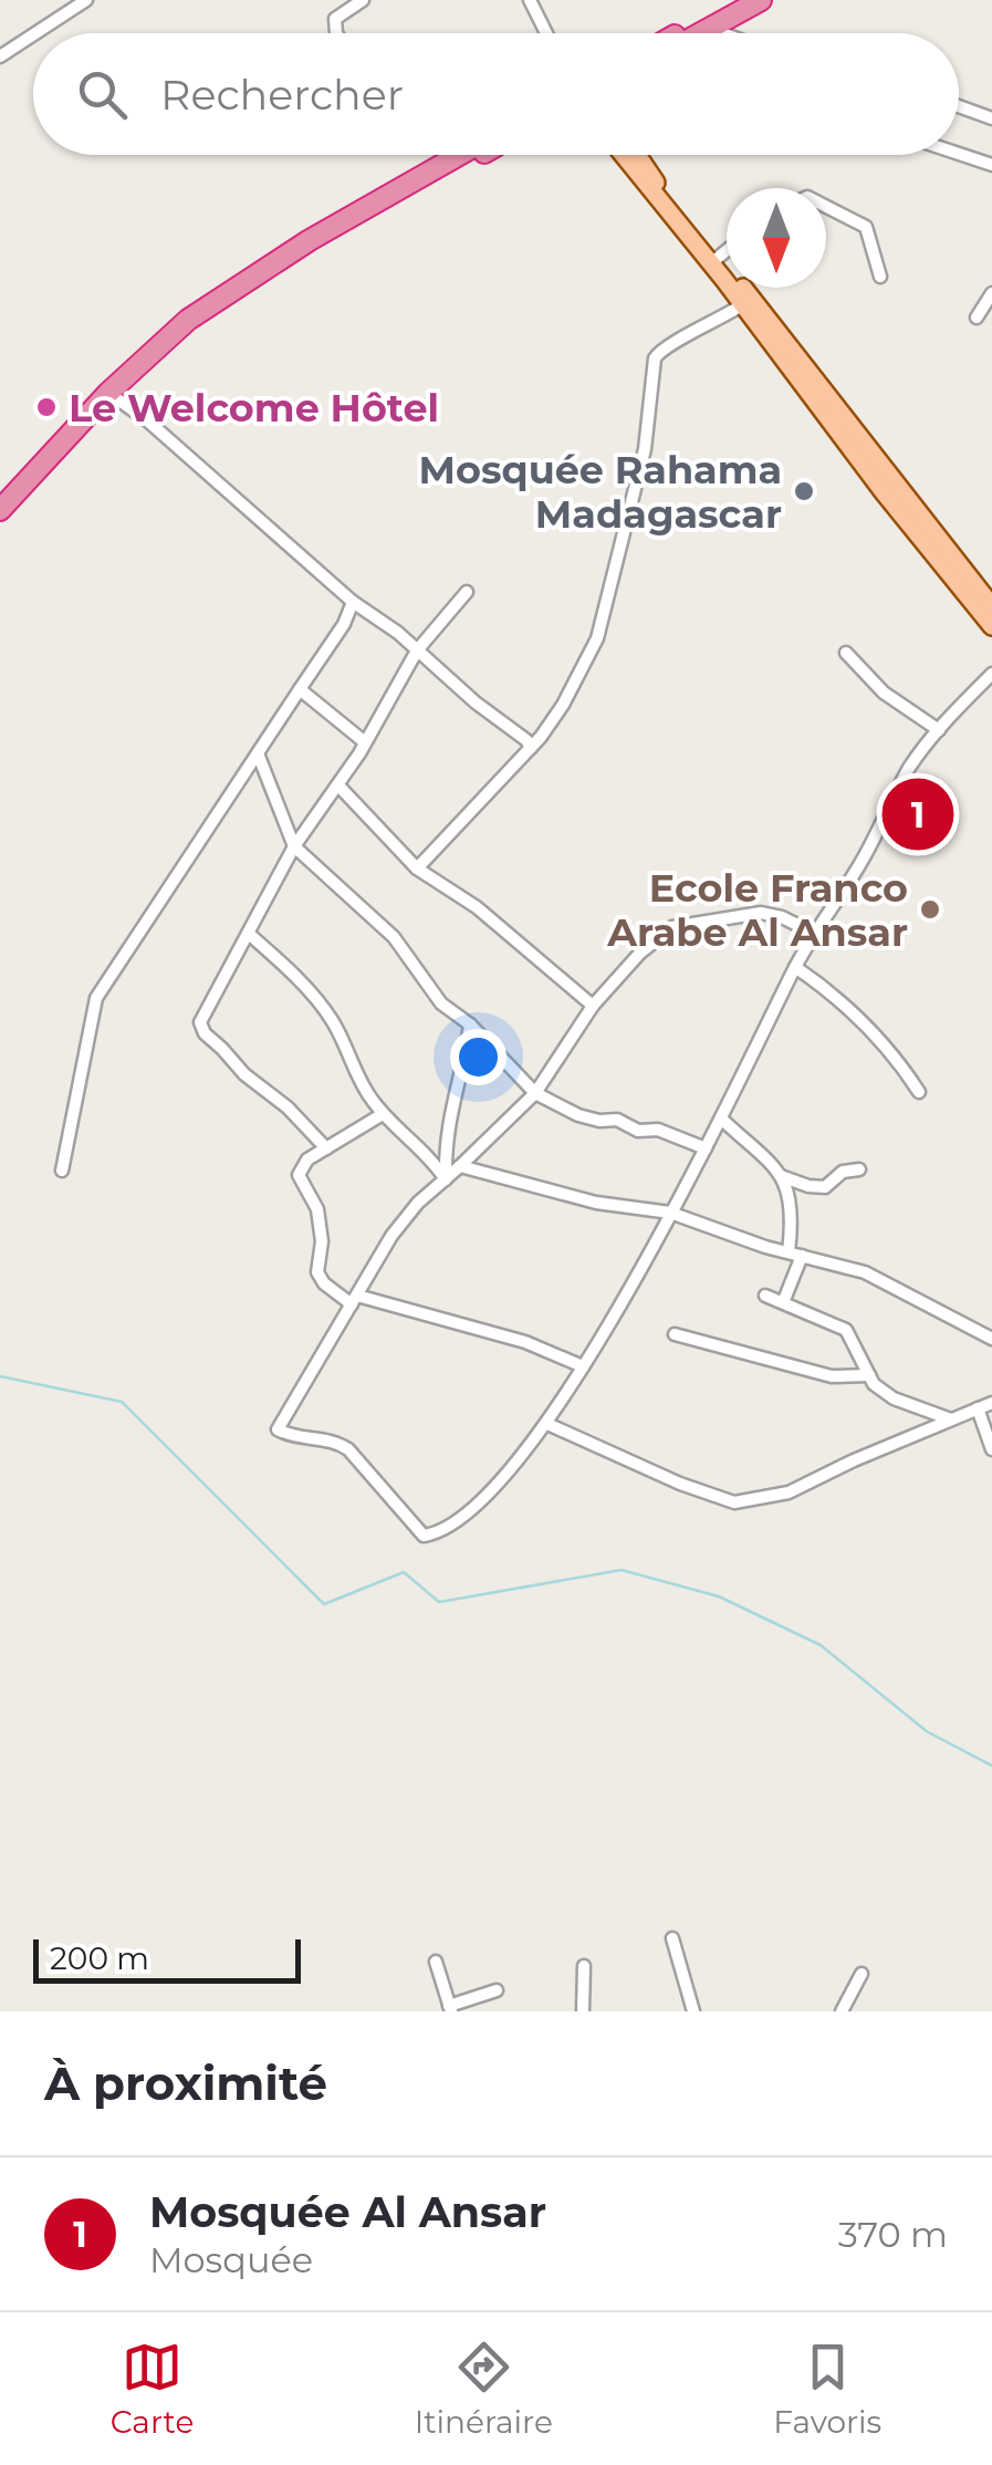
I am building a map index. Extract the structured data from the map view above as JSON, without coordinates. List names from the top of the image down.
{
  "places": ["Le Welcome Hôtel", "Mosquée Rahama Madagascar", "Ecole Franco Arabe Al Ansar"],
  "scale_bar": "200 m",
  "north": "bottom",
  "page": {
    "search": "Rechercher",
    "pins": "1",
    "scale": "200 m",
    "heading": "À proximité",
    "list": [
      {
        "mark": "1",
        "name": "Mosquée Al Ansar",
        "note": "Mosquée",
        "value": "370 m"
      }
    ],
    "nav": ["Carte", "Itinéraire", "Favoris"]
  }
}
